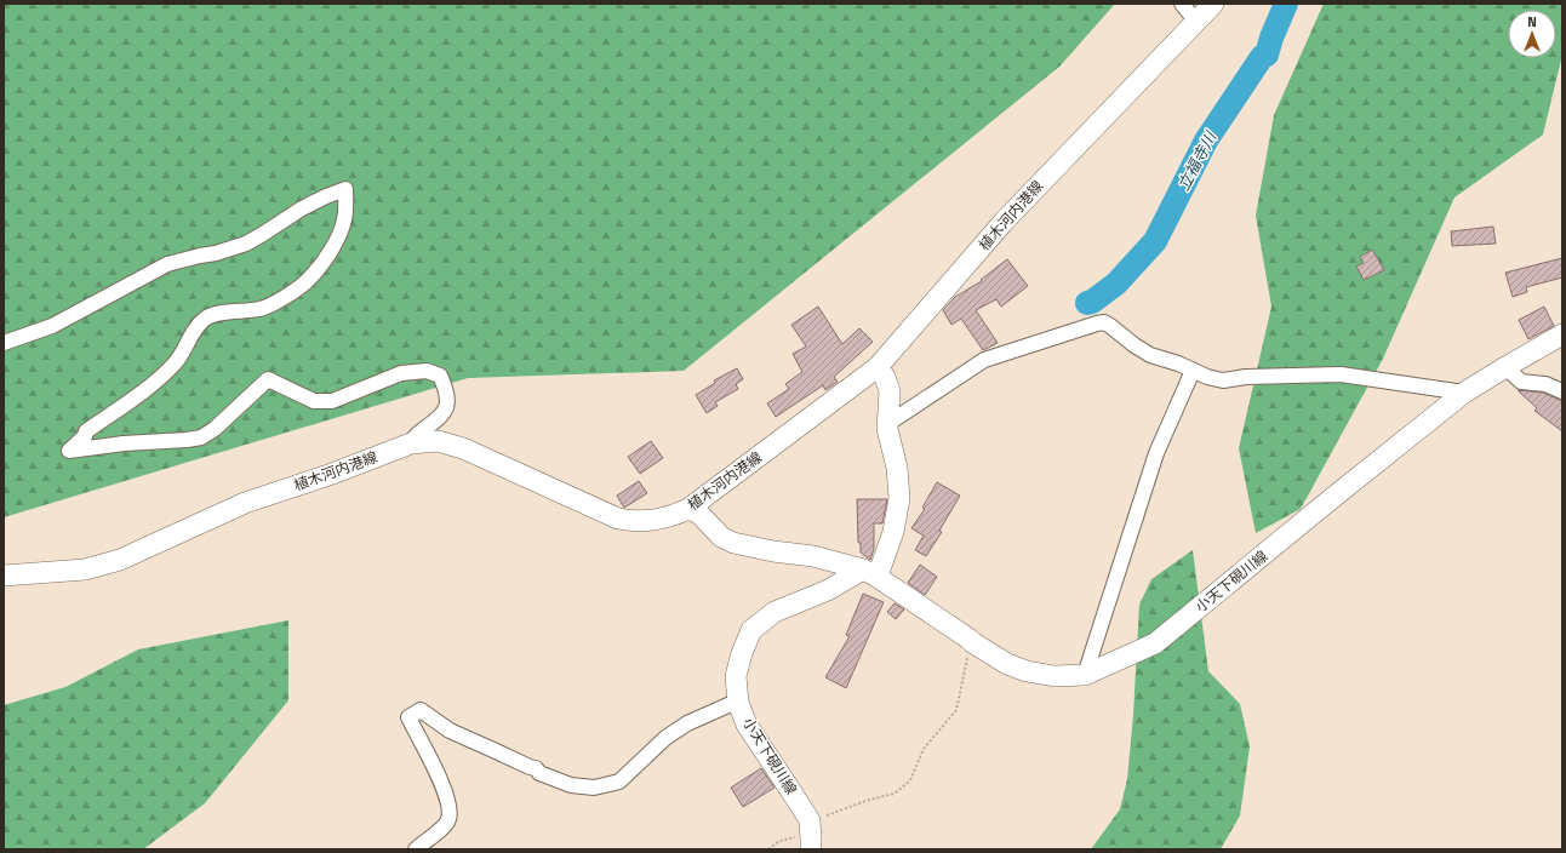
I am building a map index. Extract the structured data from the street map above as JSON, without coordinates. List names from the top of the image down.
{
  "streets": {
    "main road": ["植木河内港線", "小天下硯川線"]
  },
  "water": ["立福寺川"],
  "north": "top"
}
